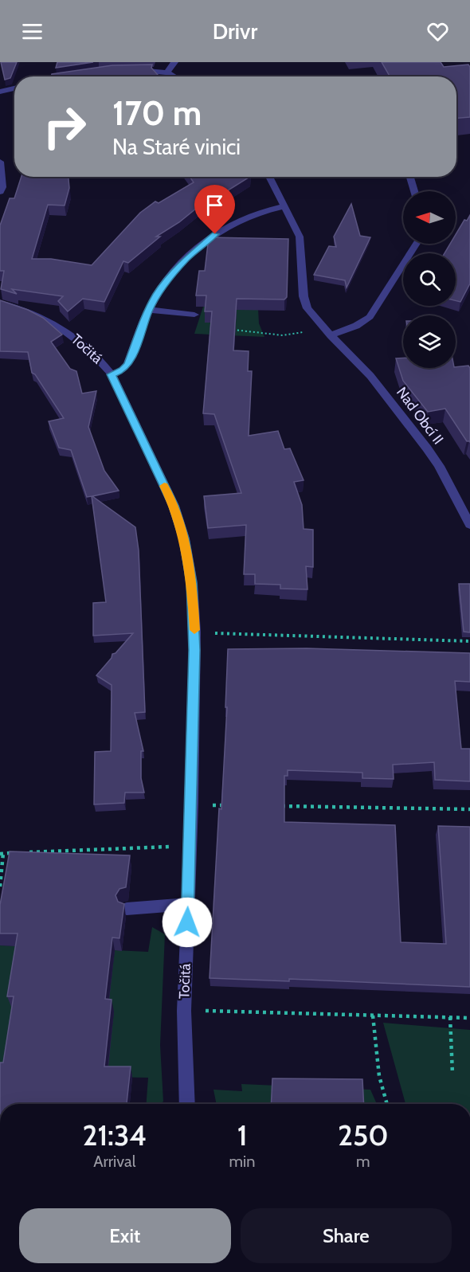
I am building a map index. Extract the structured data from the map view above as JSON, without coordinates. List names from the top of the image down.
{
  "streets": {
    "street": ["Točitá", "Nad Obcí II"]
  },
  "north": "left",
  "page": {
    "header": "Drivr",
    "turn": ["170 m", "Na Staré vinici"],
    "eta": [
      "21:34",
      "Arrival",
      "1",
      "min",
      "250",
      "m"
    ],
    "buttons": ["Exit", "Share"]
  }
}
